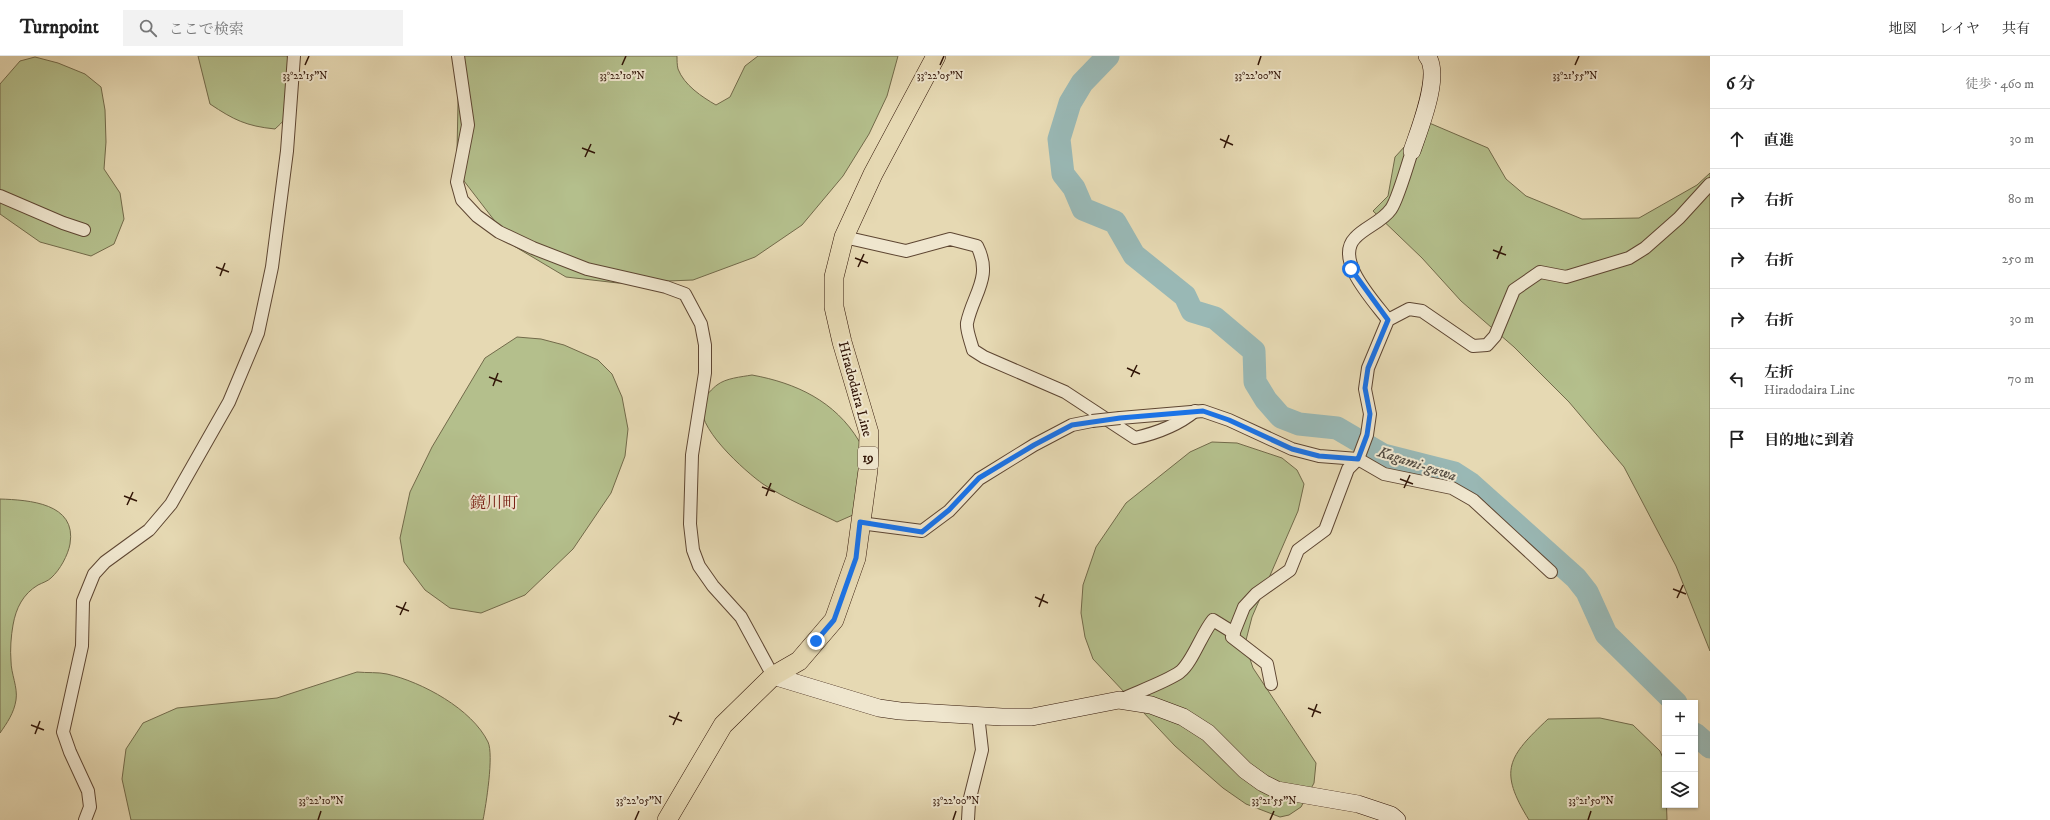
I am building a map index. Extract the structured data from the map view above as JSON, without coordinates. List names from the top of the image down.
{
  "streets": {
    "main road": ["Hiradodaira Line", "19"]
  },
  "districts": ["鏡川町"],
  "water": ["Kagami-gawa"],
  "page": {
    "header": "Turnpoint",
    "search": "ここで検索",
    "nav": ["地図", "レイヤ", "共有"],
    "heading": ["6 分", "徒歩 · 460 m"],
    "list": [
      ["直進", "30 m"],
      ["右折", "80 m"],
      ["右折", "250 m"],
      ["右折", "30 m"],
      ["左折", "Hiradodaira Line", "70 m"],
      "目的地に到着"
    ],
    "map_buttons": ["+", "−"]
  },
  "coordinates": [
    "33°22'15\"N",
    "33°22'10\"N",
    "33°22'05\"N",
    "33°22'00\"N",
    "33°21'55\"N",
    "33°21'50\"N"
  ]
}
